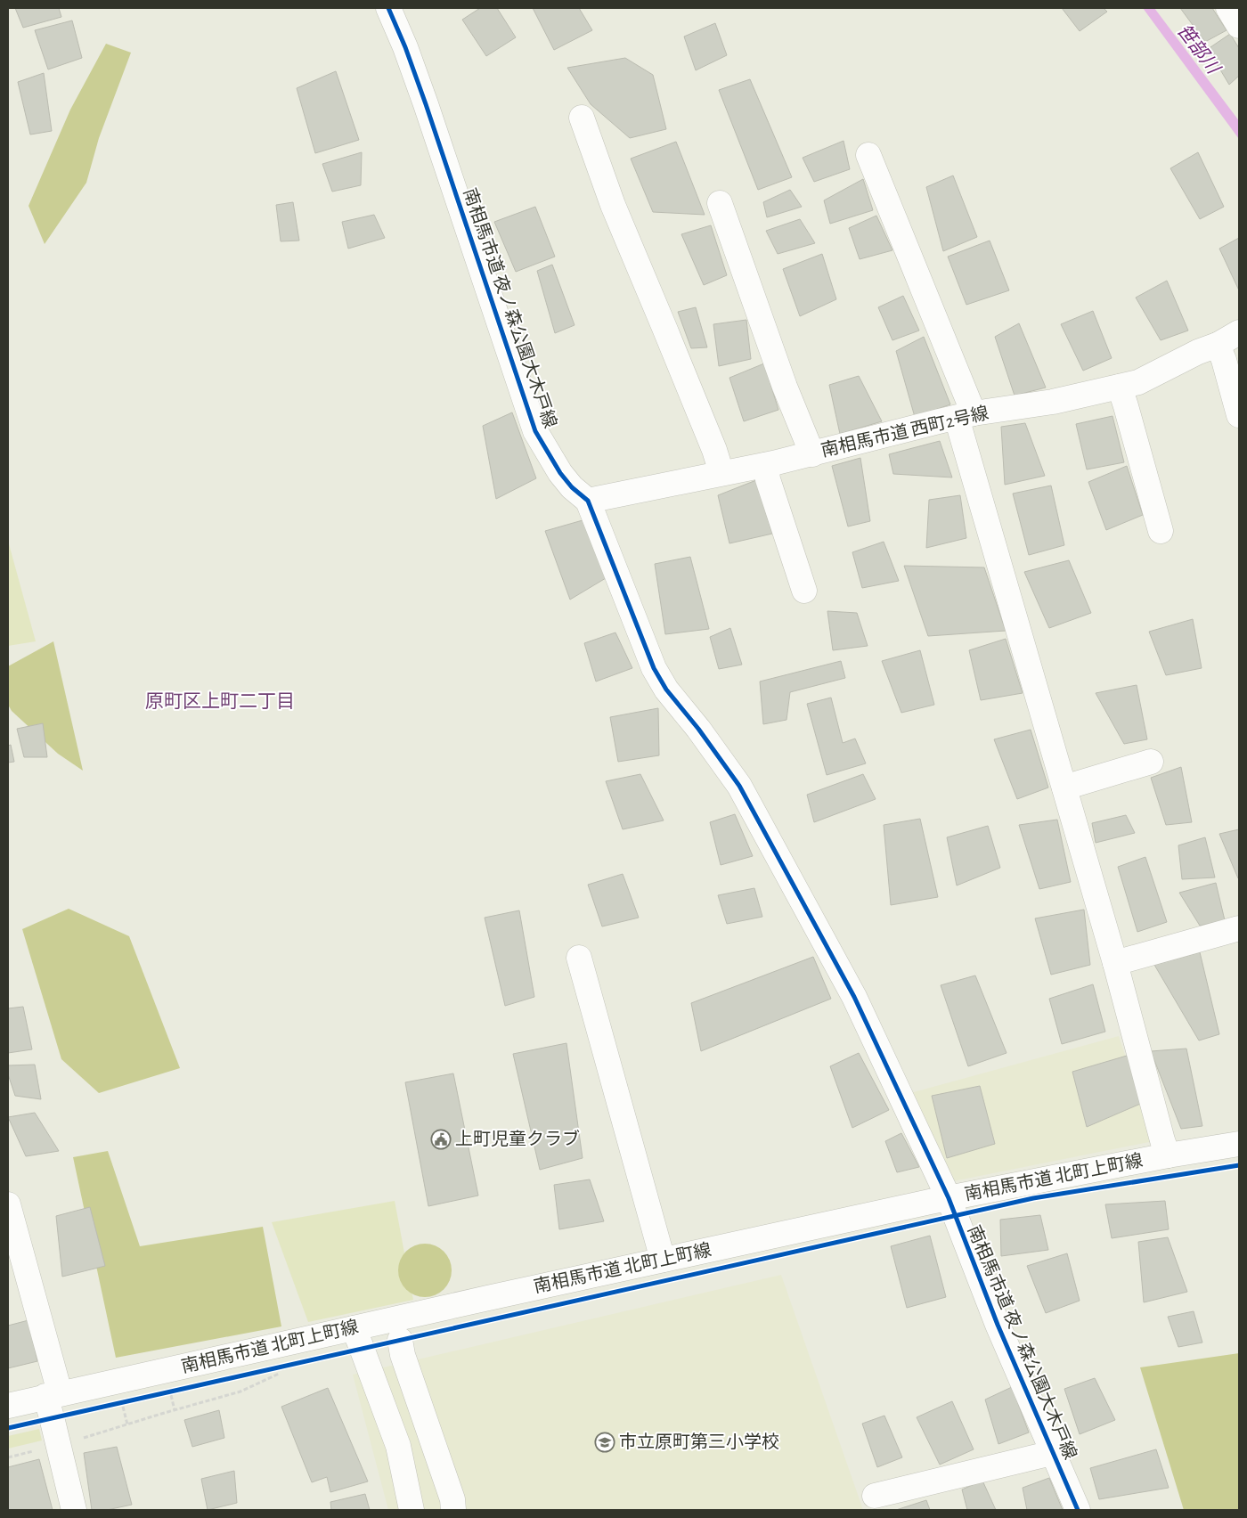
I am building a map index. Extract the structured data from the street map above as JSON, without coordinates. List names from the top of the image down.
{
  "streets": {
    "street": ["南相馬市道 夜ノ森公園大木戸線", "南相馬市道 西町2号線", "南相馬市道 北町上町線"]
  },
  "crossings": [
    ["南相馬市道 夜ノ森公園大木戸線", "南相馬市道 西町2号線"],
    ["南相馬市道 夜ノ森公園大木戸線", "南相馬市道 北町上町線"]
  ],
  "districts": ["原町区上町二丁目"],
  "water": ["笹部川"],
  "places": {
    "public building": ["上町児童クラブ"],
    "school or university": ["市立原町第三小学校"]
  }
}
